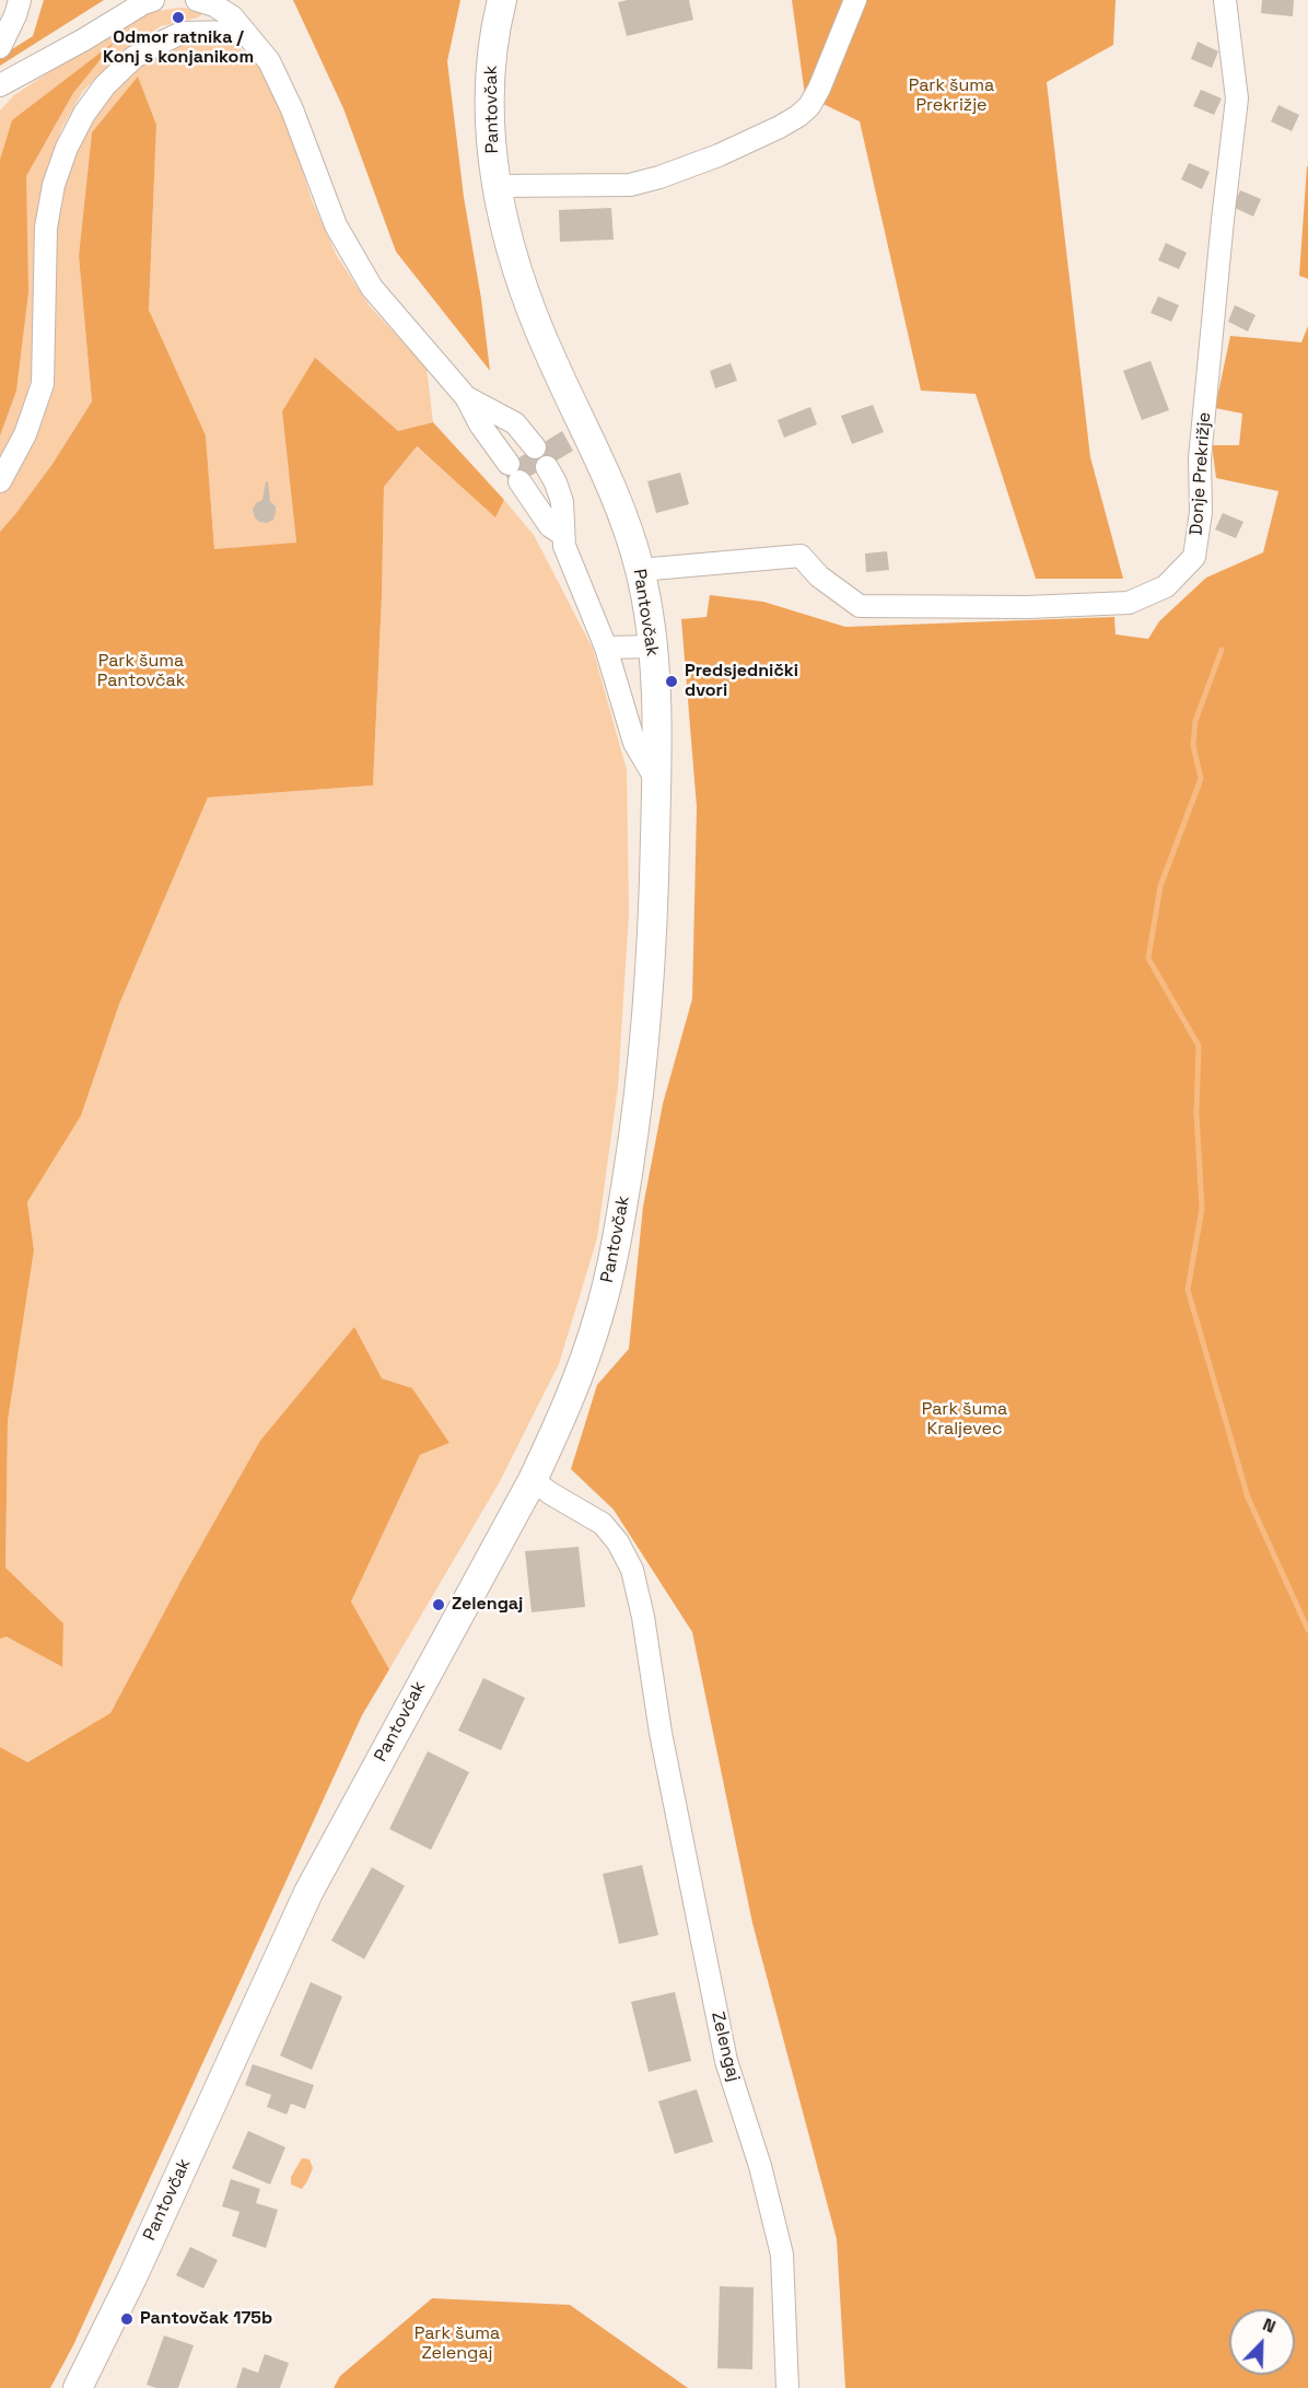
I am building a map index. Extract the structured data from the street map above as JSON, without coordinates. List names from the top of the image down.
{
  "streets": {
    "main road": ["Pantovčak"],
    "street": ["Donje Prekrižje", "Zelengaj"]
  },
  "crossings": [
    ["Pantovčak", "Donje Prekrižje"],
    ["Pantovčak", "Zelengaj"]
  ],
  "parks": [
    "Park šuma Prekrižje",
    "Park šuma Pantovčak",
    "Park šuma Kraljevec",
    "Park šuma Zelengaj"
  ],
  "places": [
    "Odmor ratnika / Konj s konjanikom",
    "Predsjednički dvori",
    "Zelengaj",
    "Pantovčak 175b"
  ],
  "north": "top right"
}
